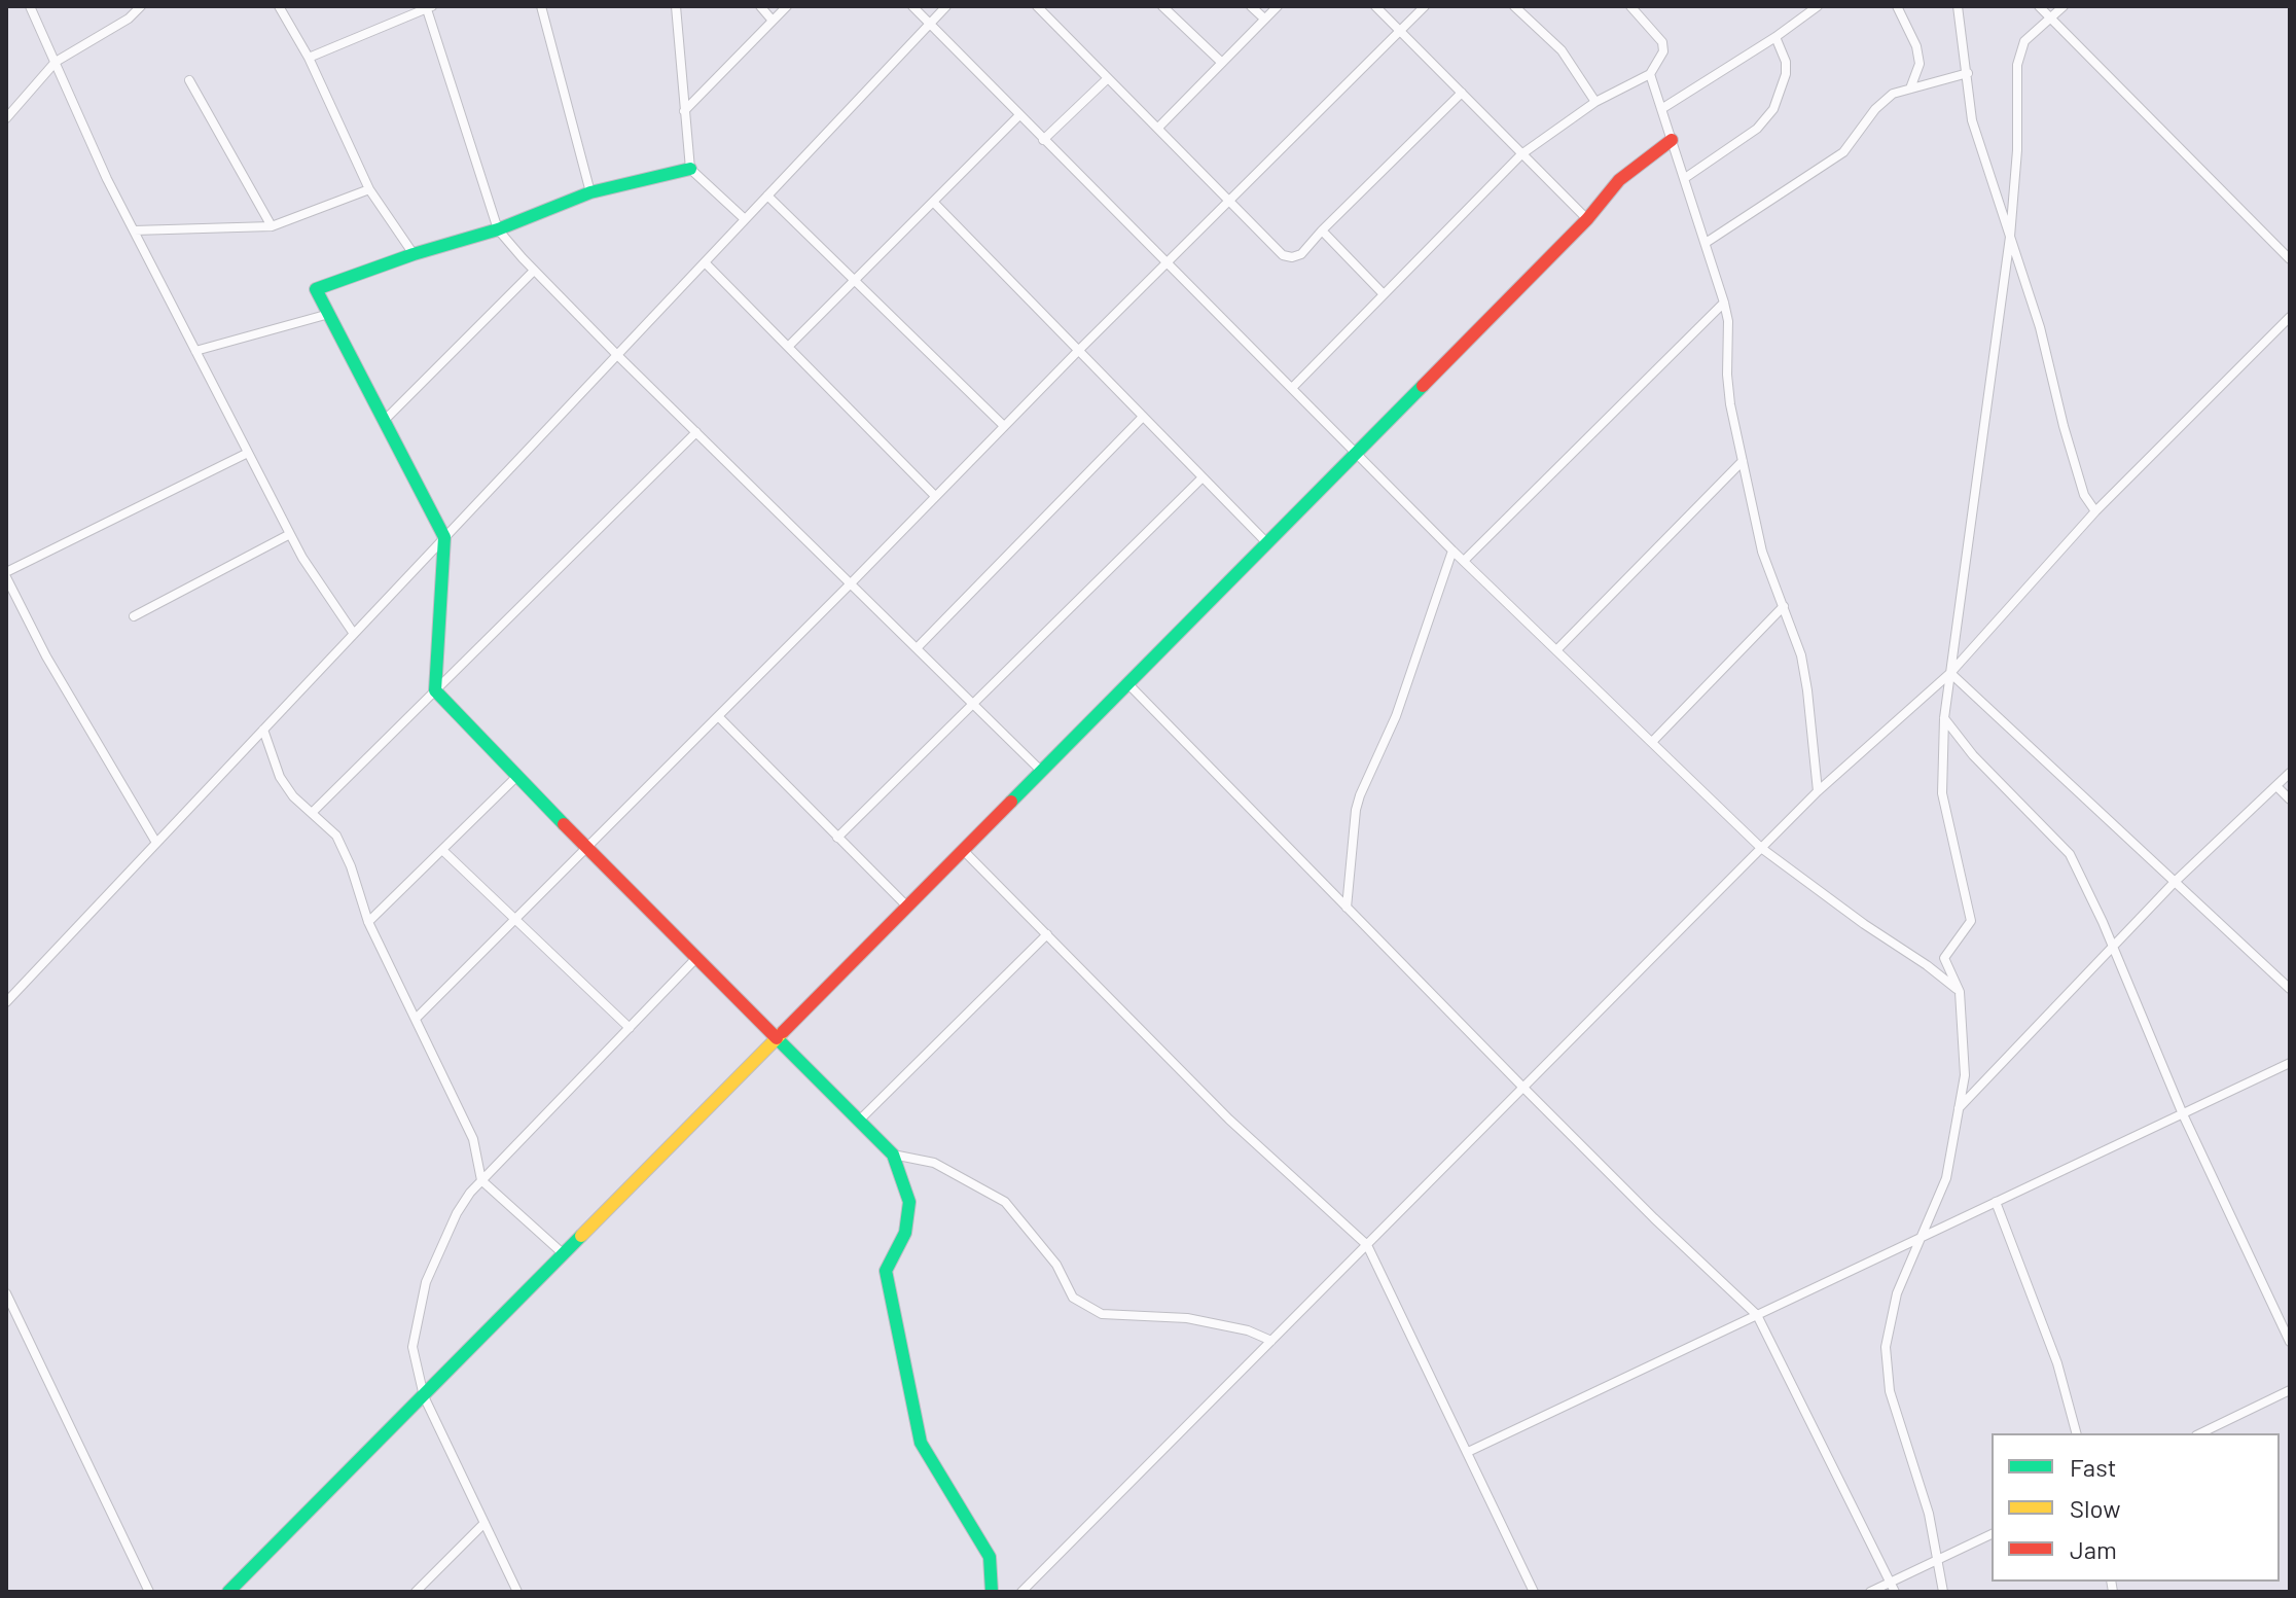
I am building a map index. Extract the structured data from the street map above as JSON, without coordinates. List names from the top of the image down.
{
  "legend": ["Fast", "Slow", "Jam"]
}
